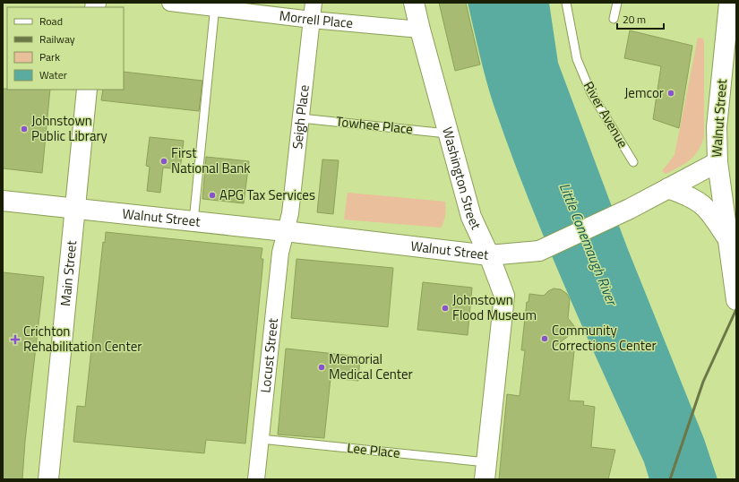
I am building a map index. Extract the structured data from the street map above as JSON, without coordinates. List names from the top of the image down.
{
  "streets": {
    "main road": ["Walnut Street", "Washington Street", "Main Street"],
    "street": ["Morrell Place", "Seigh Place", "Locust Street"],
    "lane": ["River Avenue", "Towhee Place", "Lee Place"]
  },
  "crossings": [
    ["Morrell Place", "Seigh Place"],
    ["Morrell Place", "Washington Street"],
    ["Seigh Place", "Walnut Street"],
    ["Seigh Place", "Towhee Place"],
    ["Seigh Place", "Locust Street"],
    ["Walnut Street", "Washington Street"],
    ["Walnut Street", "Main Street"],
    ["Walnut Street", "Locust Street"],
    ["Towhee Place", "Washington Street"],
    ["Washington Street", "Lee Place"],
    ["Locust Street", "Lee Place"]
  ],
  "water": ["Little Conemaugh River"],
  "places": {
    "other": [
      "Jemcor",
      "Johnstown Public Library",
      "First National Bank",
      "APG Tax Services",
      "Johnstown Flood Museum",
      "Community Corrections Center",
      "Memorial Medical Center"
    ],
    "health": ["Crichton Rehabilitation Center"]
  },
  "legend": [
    "Road",
    "Railway",
    "Park",
    "Water"
  ],
  "scale_bar": "20 m"
}
